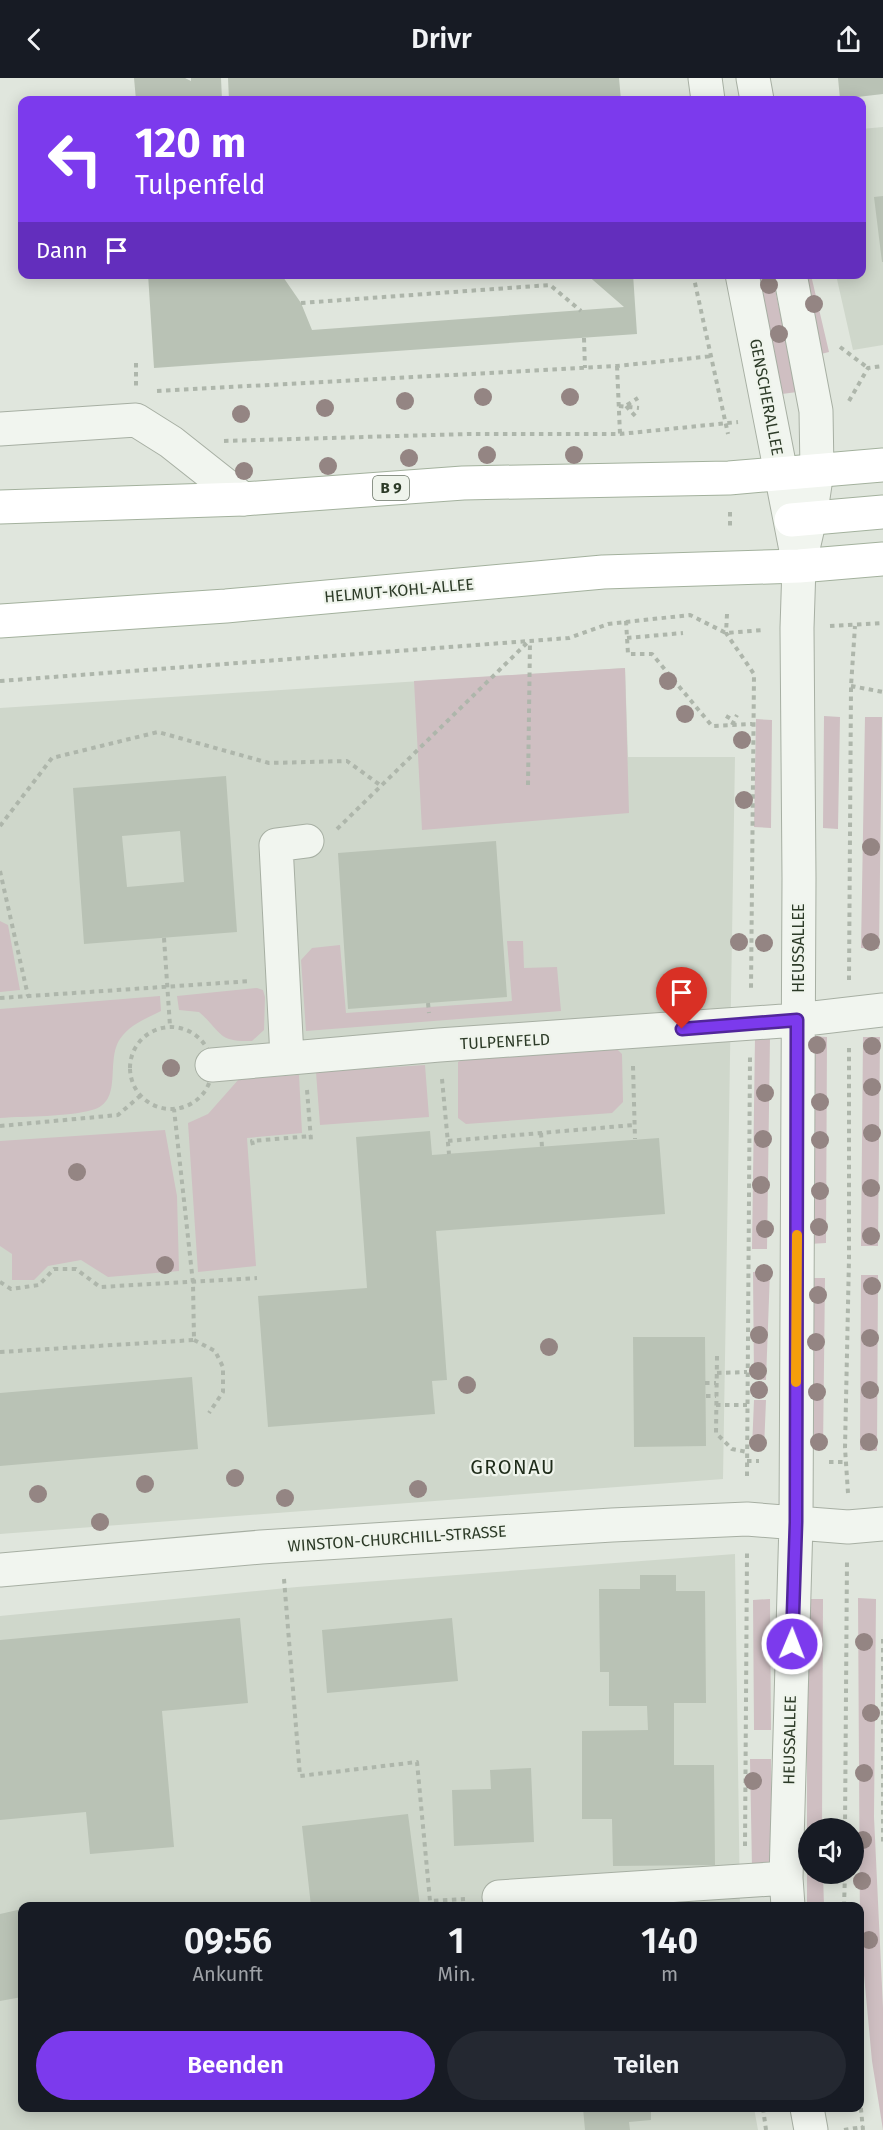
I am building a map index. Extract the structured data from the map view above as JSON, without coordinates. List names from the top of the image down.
{
  "streets": {
    "main road": ["B 9", "HELMUT-KOHL-ALLEE"],
    "street": [
      "GENSCHERALLEE",
      "HEUSSALLEE",
      "TULPENFELD",
      "WINSTON-CHURCHILL-STRASSE"
    ]
  },
  "crossings": [
    ["GENSCHERALLEE", "B 9"],
    ["GENSCHERALLEE", "HEUSSALLEE"],
    ["HELMUT-KOHL-ALLEE", "HEUSSALLEE"],
    ["HEUSSALLEE", "TULPENFELD"],
    ["HEUSSALLEE", "WINSTON-CHURCHILL-STRASSE"]
  ],
  "districts": ["GRONAU"],
  "page": {
    "header": "Drivr",
    "turn": ["120 m", "Tulpenfeld"],
    "then": "Dann",
    "eta": [
      "09:56",
      "Ankunft",
      "1",
      "Min.",
      "140",
      "m"
    ],
    "buttons": ["Beenden", "Teilen"]
  }
}
